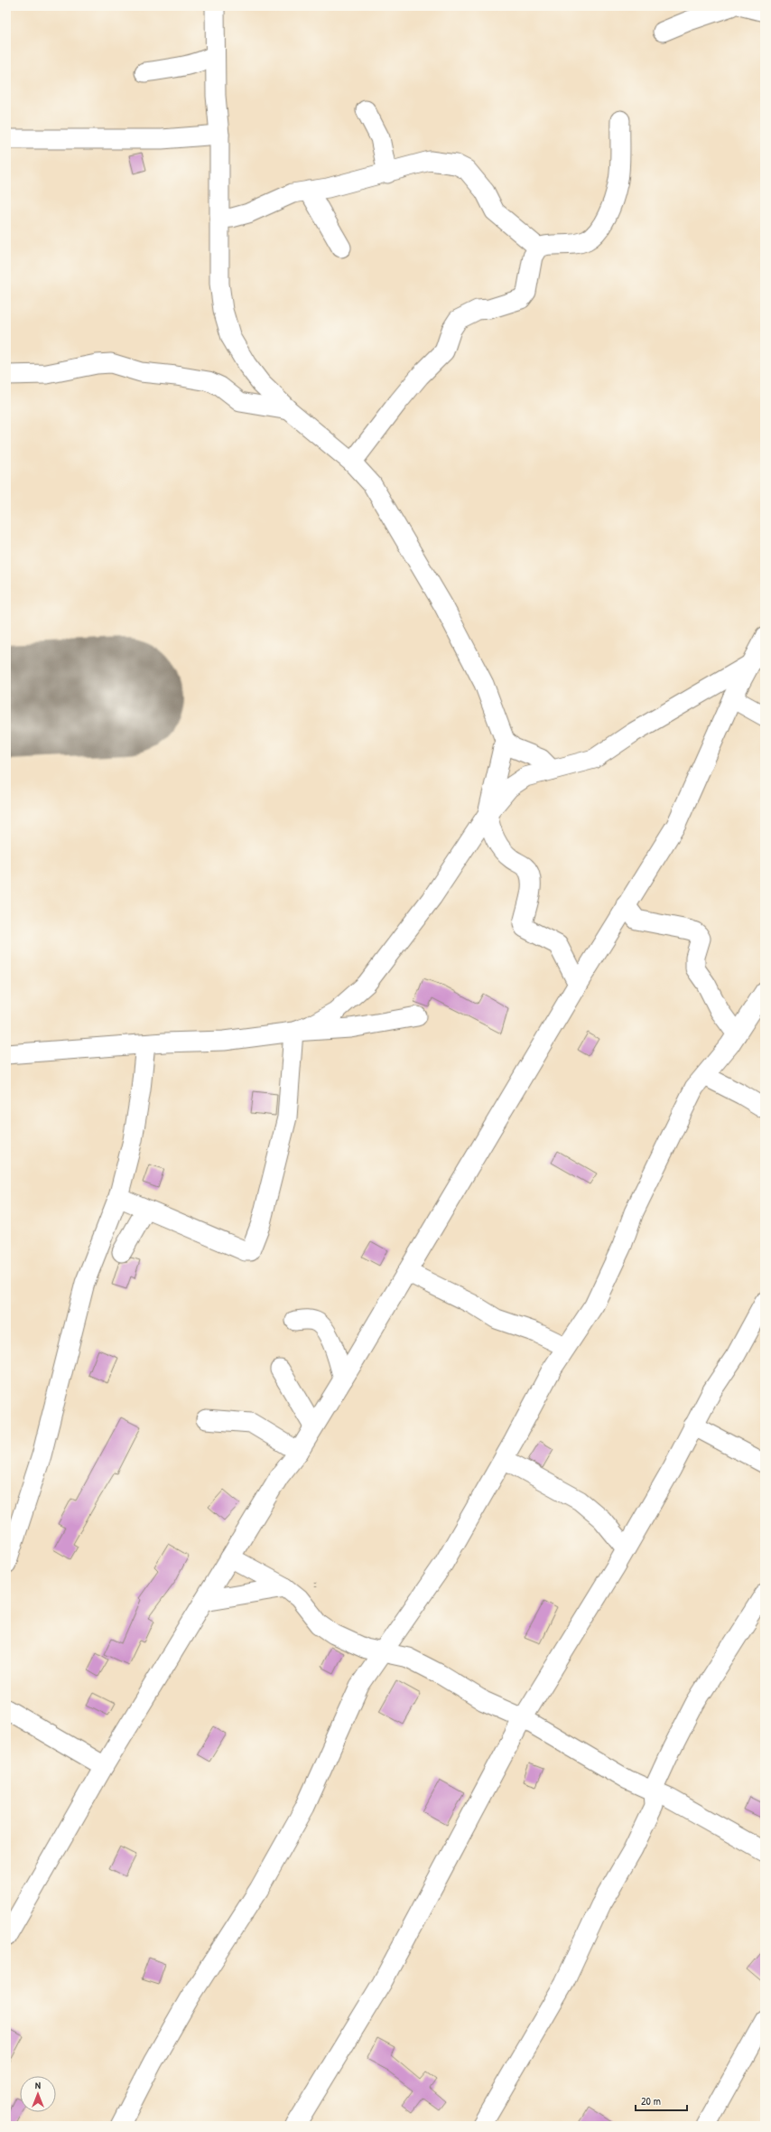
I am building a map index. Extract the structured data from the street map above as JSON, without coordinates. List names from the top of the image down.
{
  "scale_bar": "20 m",
  "north": "top"
}
